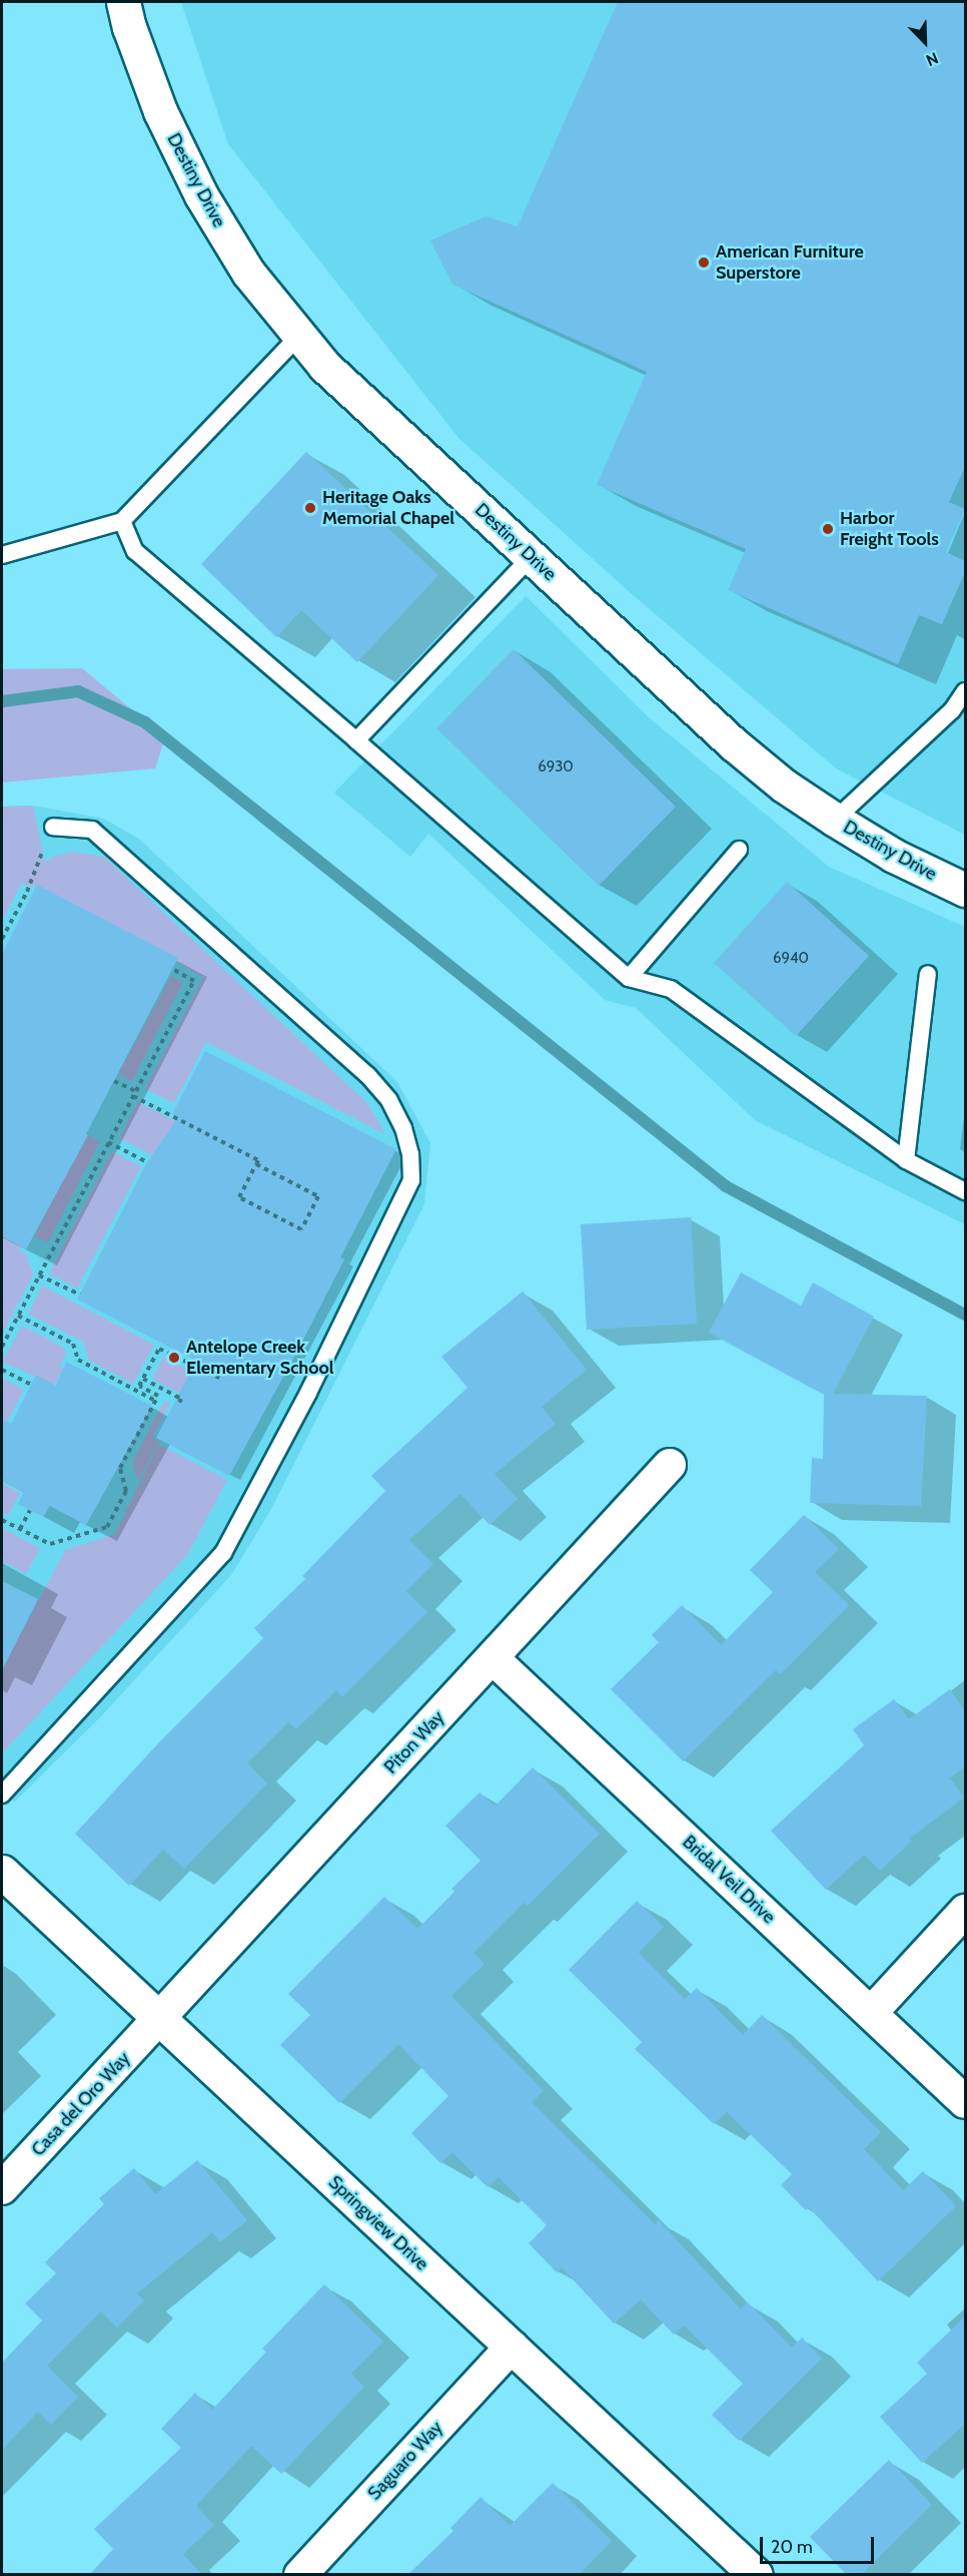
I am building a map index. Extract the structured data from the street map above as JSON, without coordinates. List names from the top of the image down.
{
  "streets": {
    "street": [
      "Destiny Drive",
      "Piton Way",
      "Bridal Veil Drive",
      "Casa del Oro Way",
      "Springview Drive",
      "Saguaro Way"
    ]
  },
  "crossings": [
    ["Piton Way", "Bridal Veil Drive"],
    ["Piton Way", "Casa del Oro Way"],
    ["Piton Way", "Springview Drive"],
    ["Casa del Oro Way", "Springview Drive"],
    ["Springview Drive", "Saguaro Way"]
  ],
  "places": [
    "American Furniture Superstore",
    "Heritage Oaks Memorial Chapel",
    "Harbor Freight Tools",
    "Antelope Creek Elementary School"
  ],
  "house_numbers": ["6930", "6940"],
  "scale_bar": "20 m",
  "north": "bottom right"
}
